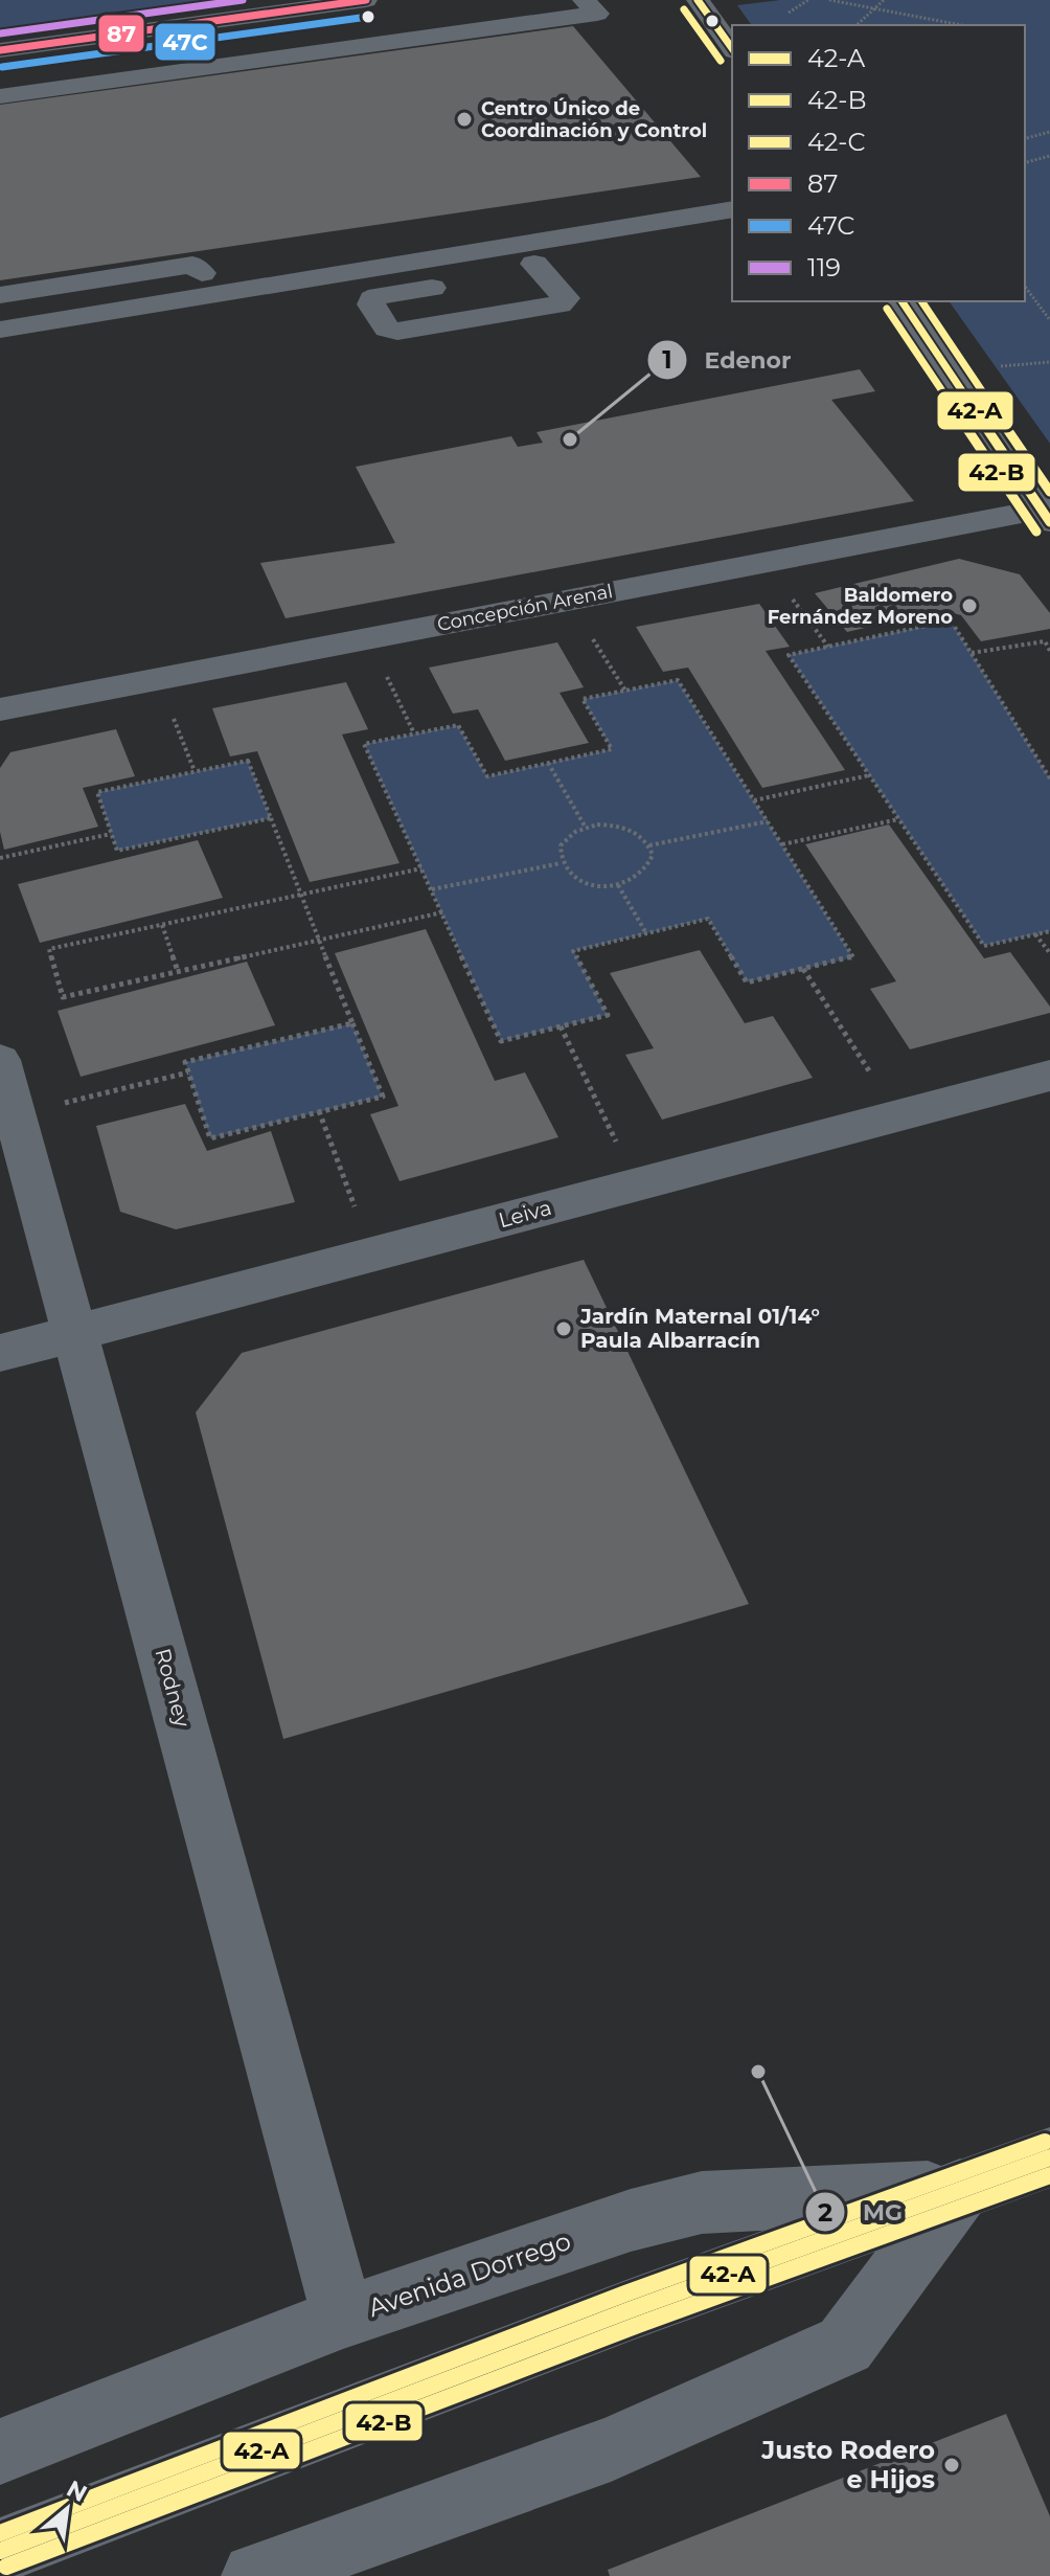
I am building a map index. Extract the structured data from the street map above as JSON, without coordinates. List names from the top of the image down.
{
  "streets": {
    "main road": ["Avenida Dorrego"],
    "street": ["Concepción Arenal", "Leiva", "Rodney"]
  },
  "crossings": [
    ["Leiva", "Rodney"],
    ["Rodney", "Avenida Dorrego"]
  ],
  "places": [
    "Centro Único de Coordinación y Control",
    "Edenor",
    "Baldomero Fernández Moreno",
    "Jardín Maternal 01/14° Paula Albarracín",
    "MG",
    "Justo Rodero e Hijos"
  ],
  "lines": [
    "transit line 42-A",
    "transit line 87",
    "transit line 119",
    "transit line 42-B",
    "transit line 47C",
    "transit line 42-C"
  ],
  "legend": [
    "42-A",
    "42-B",
    "42-C",
    "87",
    "47C",
    "119"
  ],
  "north": "top right"
}
